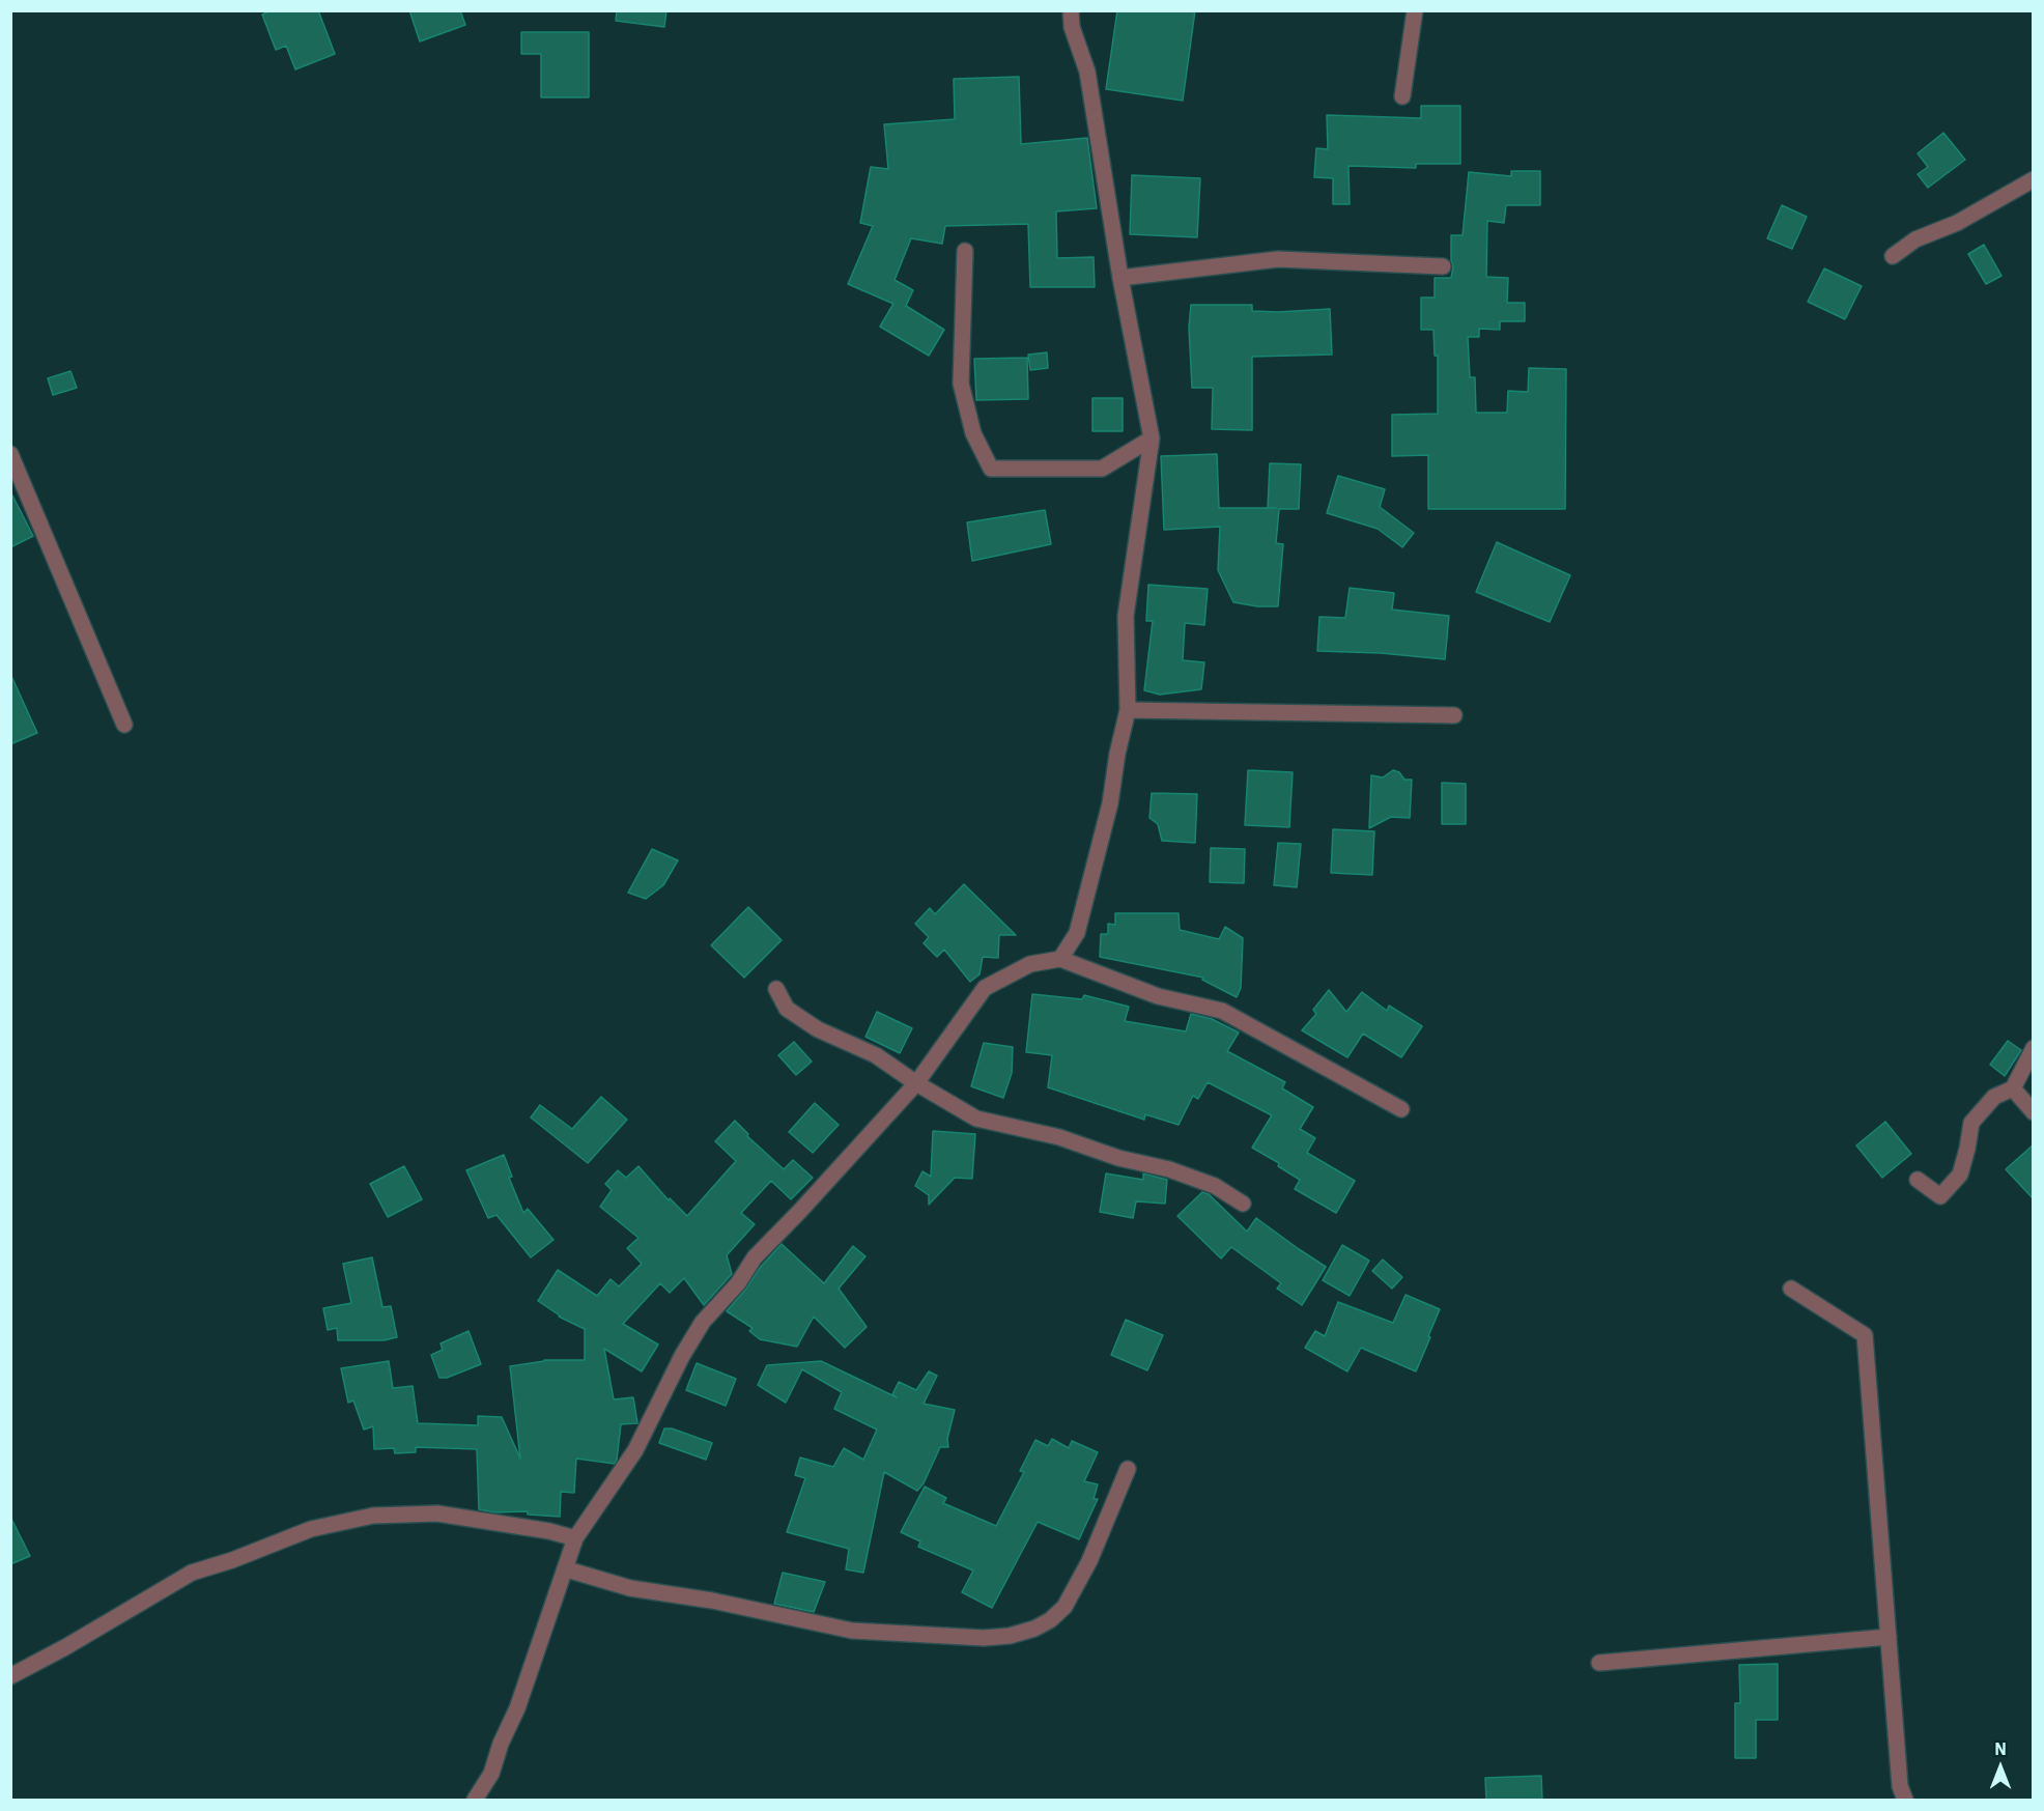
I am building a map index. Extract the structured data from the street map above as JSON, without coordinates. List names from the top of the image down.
{
  "north": "top"
}
